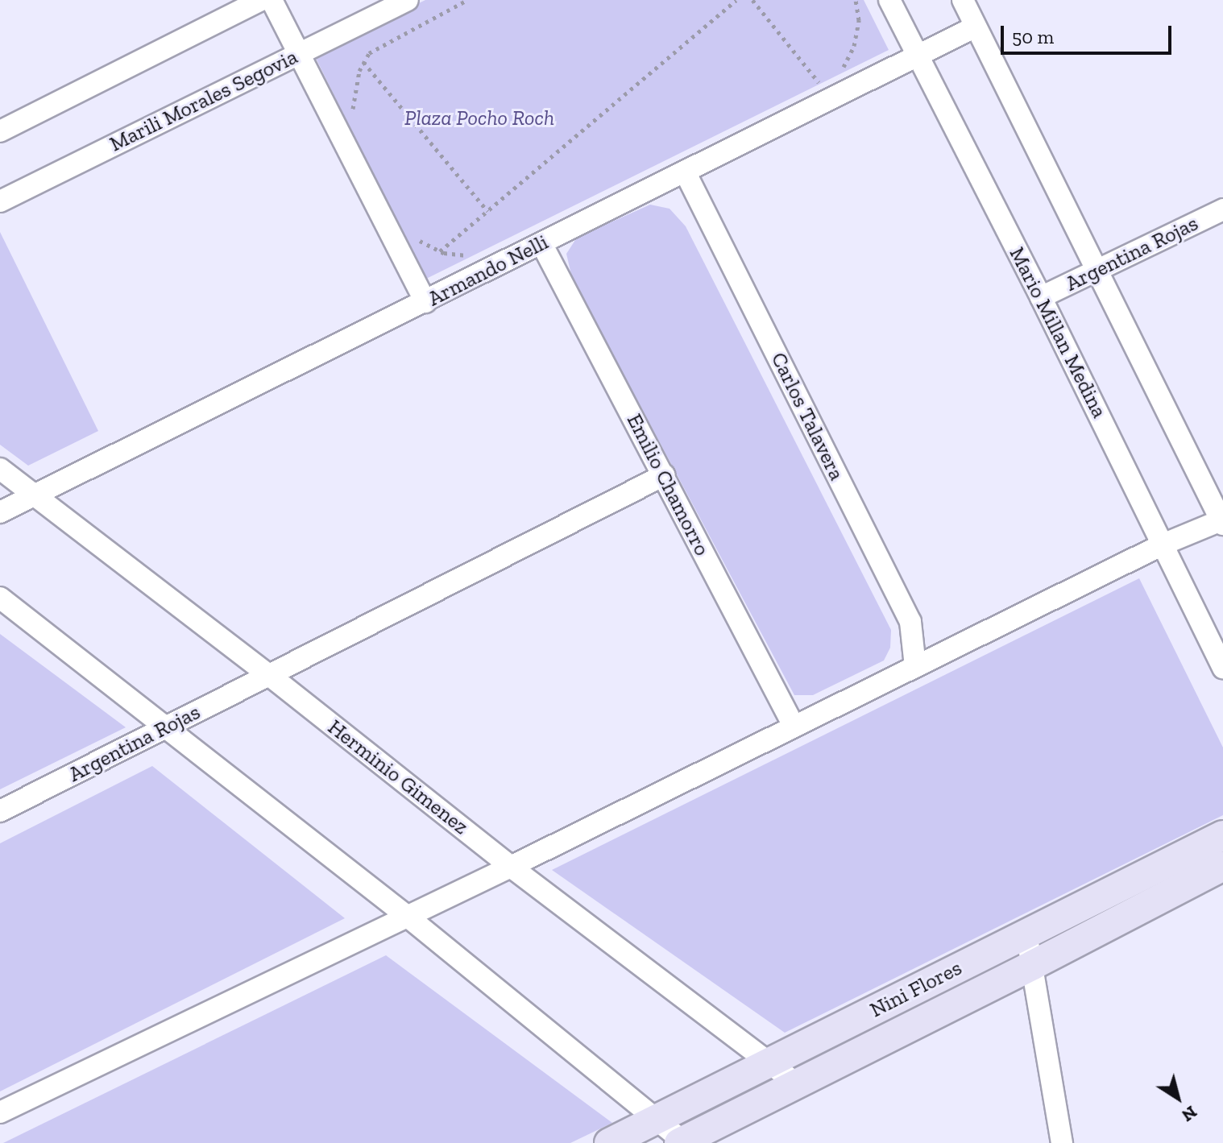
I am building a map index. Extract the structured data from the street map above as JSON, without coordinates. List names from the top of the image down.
{
  "streets": {
    "main road": ["Nini Flores"],
    "street": [
      "Marili Morales Segovia",
      "Argentina Rojas",
      "Armando Nelli",
      "Mario Millan Medina",
      "Carlos Talavera",
      "Emilio Chamorro",
      "Herminio Gimenez"
    ]
  },
  "crossings": [
    ["Argentina Rojas", "Mario Millan Medina"],
    ["Argentina Rojas", "Emilio Chamorro"],
    ["Argentina Rojas", "Herminio Gimenez"],
    ["Armando Nelli", "Mario Millan Medina"],
    ["Armando Nelli", "Carlos Talavera"],
    ["Armando Nelli", "Emilio Chamorro"],
    ["Armando Nelli", "Herminio Gimenez"],
    ["Herminio Gimenez", "Nini Flores"]
  ],
  "parks": ["Plaza Pocho Roch"],
  "scale_bar": "50 m",
  "north": "bottom right"
}
